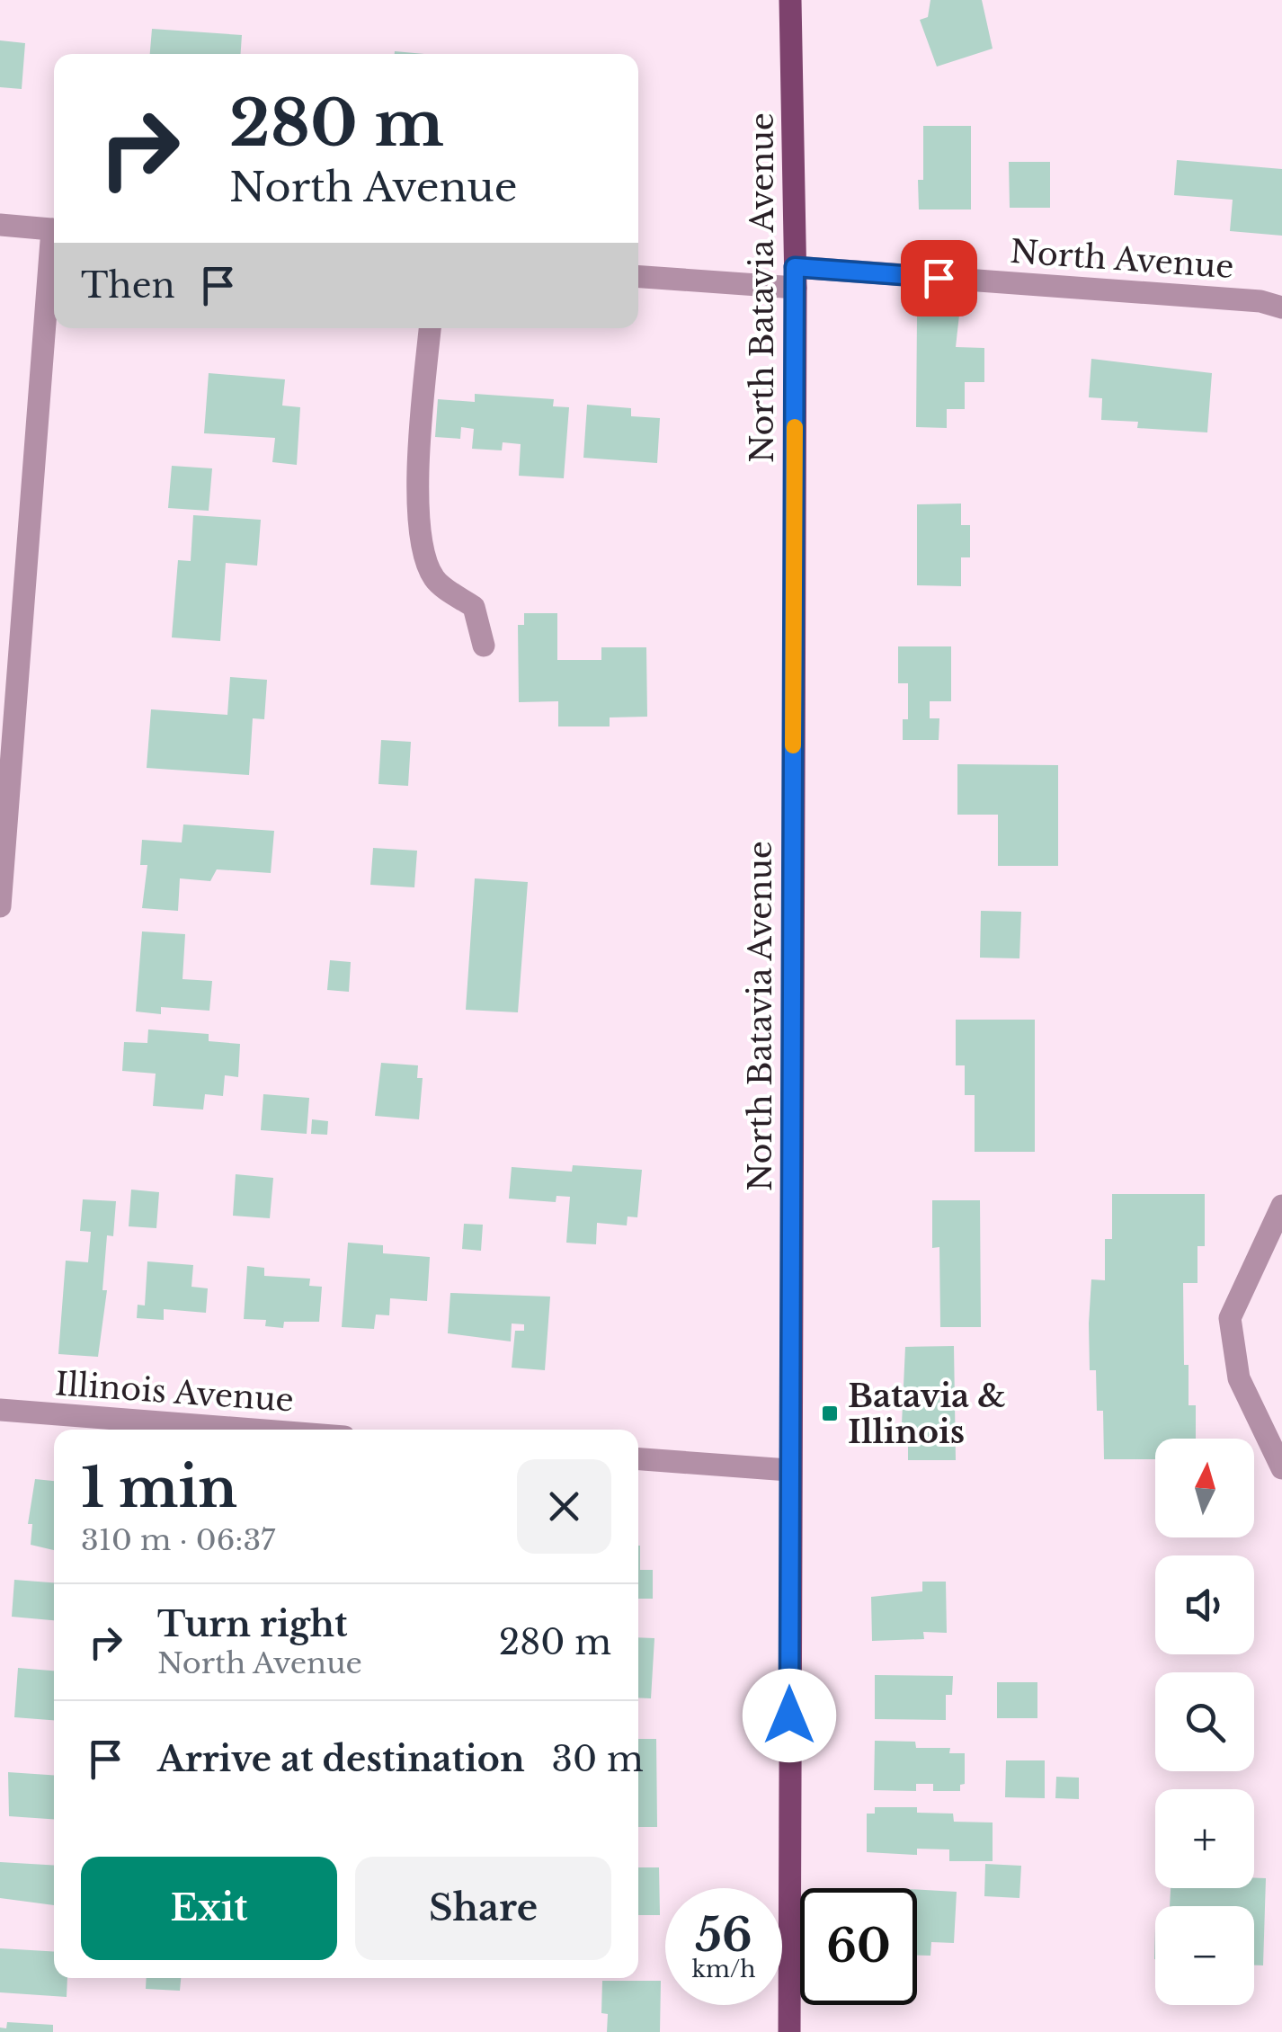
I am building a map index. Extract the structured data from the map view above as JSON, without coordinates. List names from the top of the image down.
{
  "streets": {
    "main road": ["North Batavia Avenue"],
    "street": ["North Avenue", "Illinois Avenue"]
  },
  "crossings": [
    ["North Avenue", "North Batavia Avenue"]
  ],
  "places": {
    "transit": ["Batavia & Illinois"]
  },
  "north": "top",
  "page": {
    "turn": ["280 m", "North Avenue"],
    "then": "Then",
    "heading": ["1 min", "310 m · 06:37"],
    "map_buttons": ["+", "−"],
    "list": [
      {
        "name": "Turn right",
        "note": "North Avenue",
        "value": "280 m"
      },
      {
        "name": "Arrive at destination",
        "value": "30 m"
      }
    ],
    "buttons": ["Exit", "Share"],
    "speed": "56 km/h",
    "limit": "60"
  }
}
